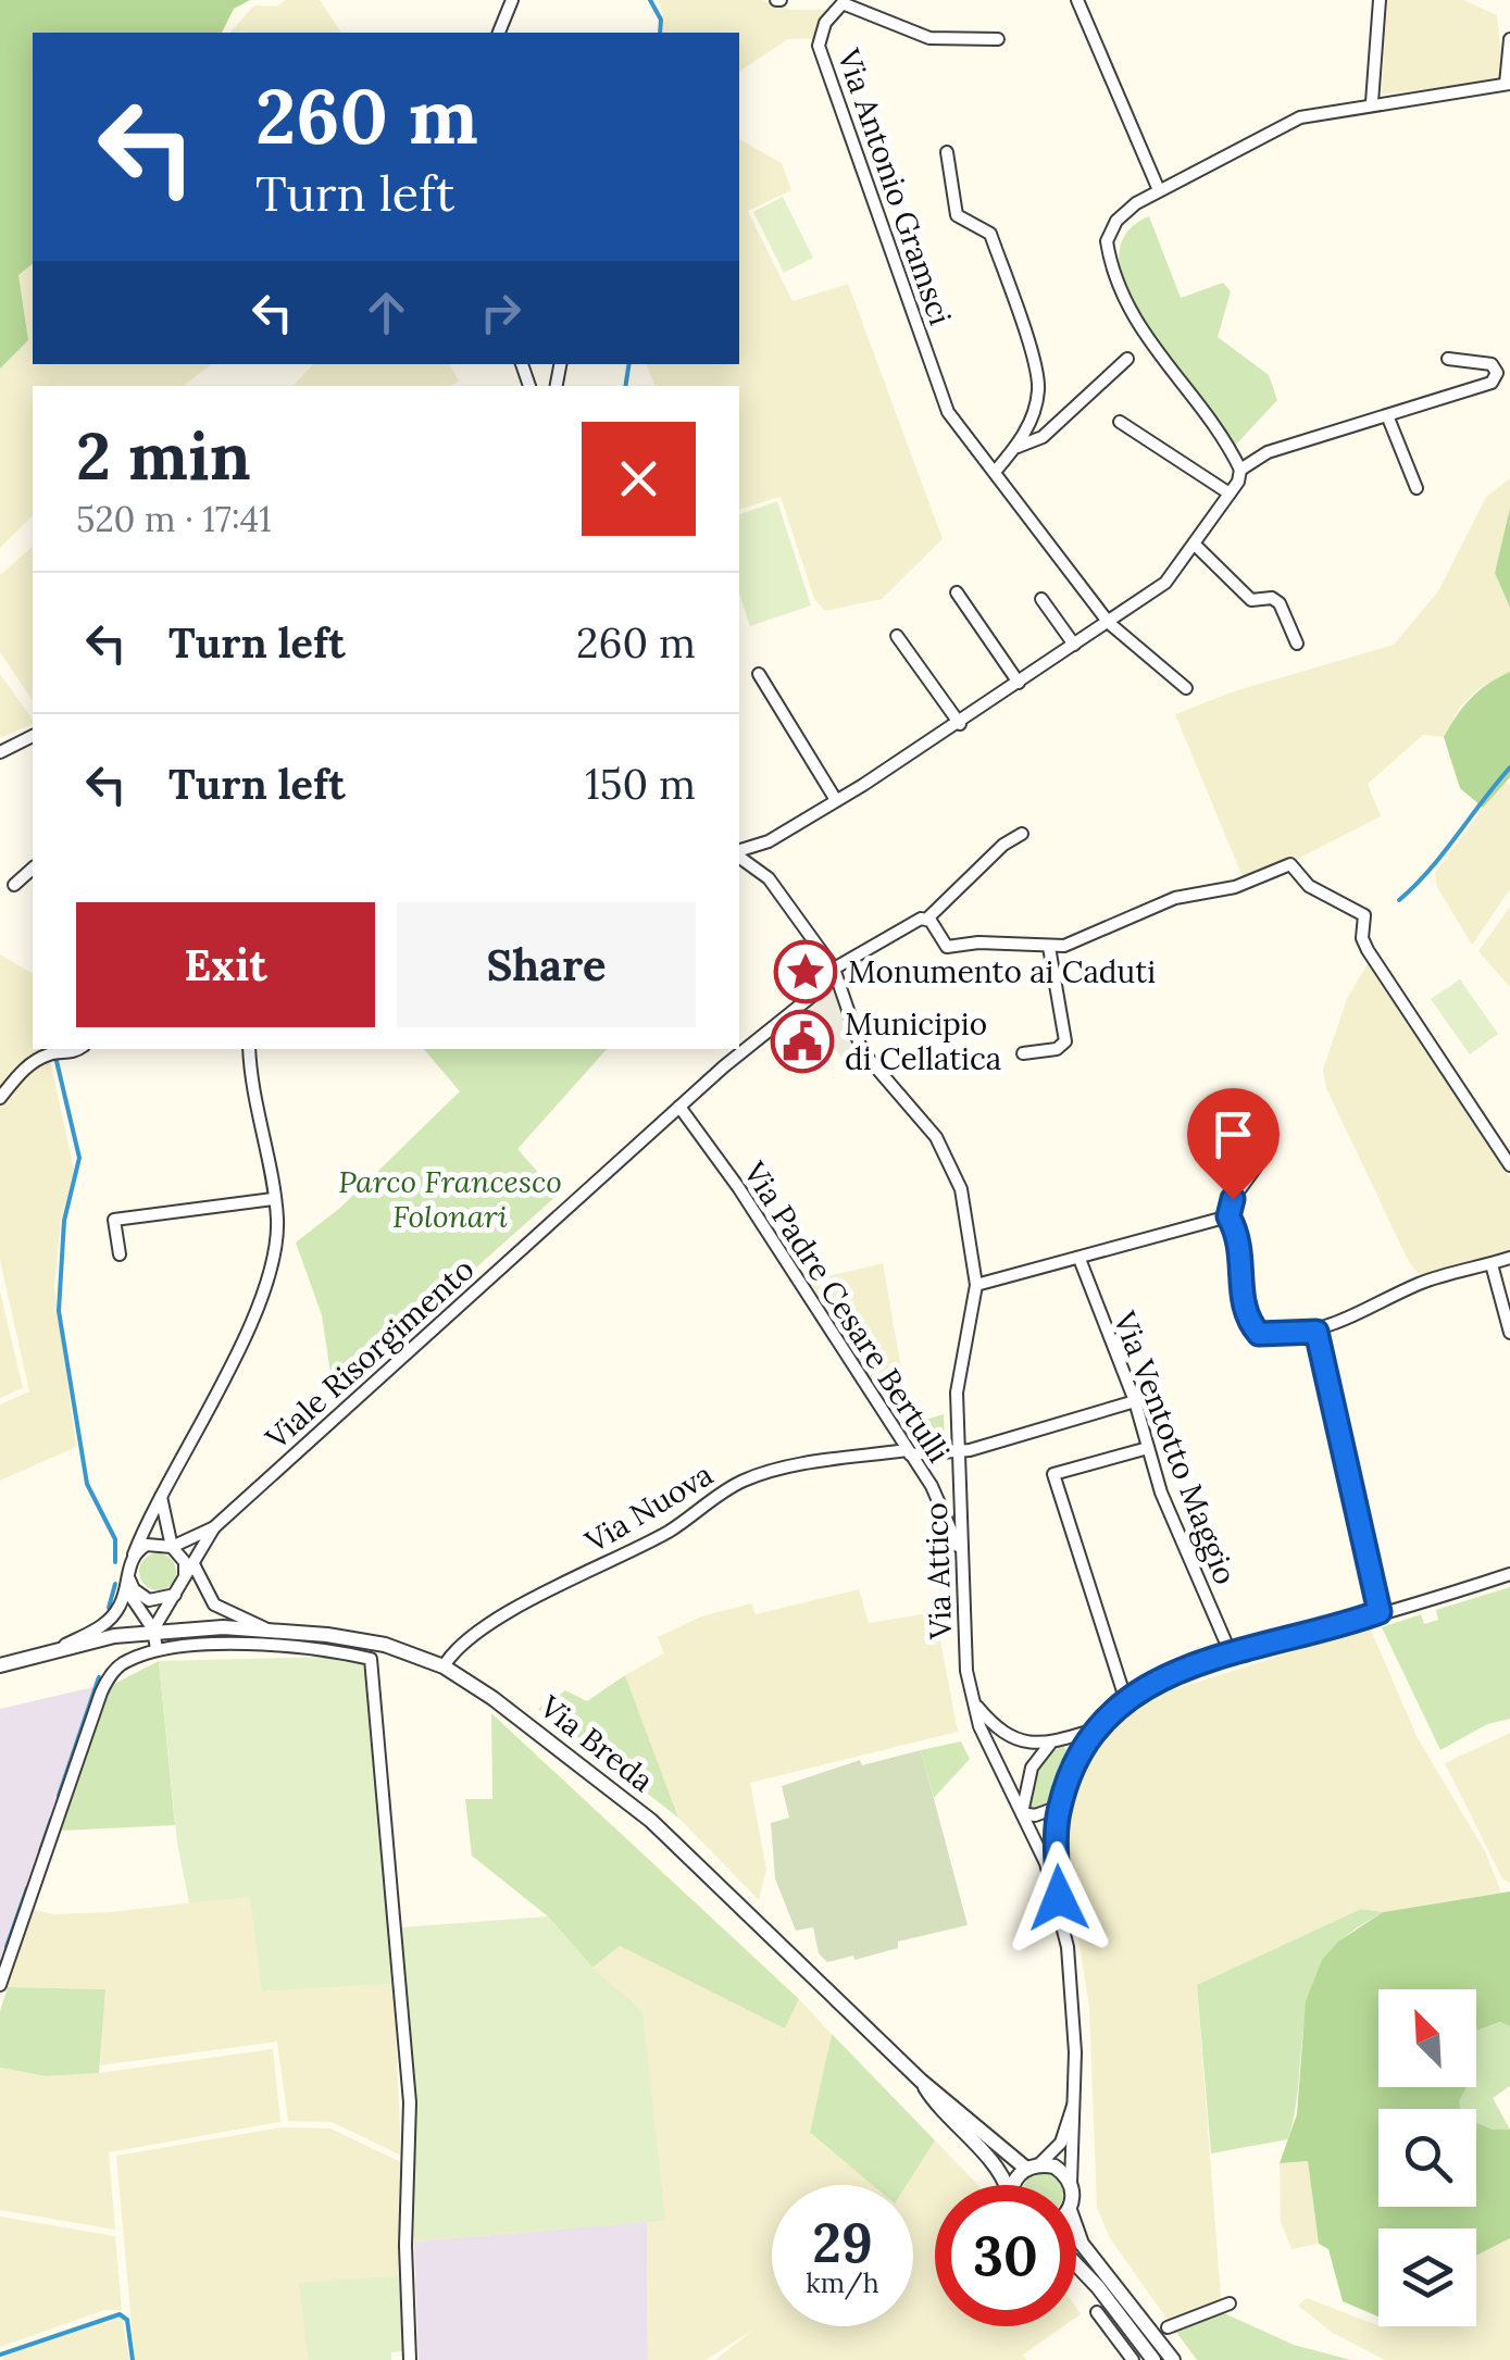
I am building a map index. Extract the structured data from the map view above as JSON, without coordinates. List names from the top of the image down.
{
  "streets": {
    "street": [
      "Via Antonio Gramsci",
      "Via Padre Cesare Bertulli",
      "Viale Risorgimento",
      "Via Ventotto Maggio",
      "Via Nuova",
      "Via Attico",
      "Via Breda"
    ]
  },
  "crossings": [
    ["Via Padre Cesare Bertulli", "Viale Risorgimento"],
    ["Via Padre Cesare Bertulli", "Via Nuova"],
    ["Via Padre Cesare Bertulli", "Via Attico"],
    ["Viale Risorgimento", "Via Attico"],
    ["Viale Risorgimento", "Via Breda"],
    ["Via Ventotto Maggio", "Via Nuova"],
    ["Via Nuova", "Via Attico"],
    ["Via Nuova", "Via Breda"],
    ["Via Attico", "Via Breda"]
  ],
  "parks": ["Parco Francesco Folonari"],
  "places": {
    "place": ["Monumento ai Caduti"],
    "public building": ["Municipio di Cellatica"]
  },
  "north": "top left",
  "page": {
    "turn": ["260 m", "Turn left"],
    "heading": ["2 min", "520 m · 17:41"],
    "list": [
      {
        "name": "Turn left",
        "value": "260 m"
      },
      {
        "name": "Turn left",
        "value": "150 m"
      }
    ],
    "buttons": ["Exit", "Share"],
    "speed": "29 km/h",
    "limit": "30"
  }
}
